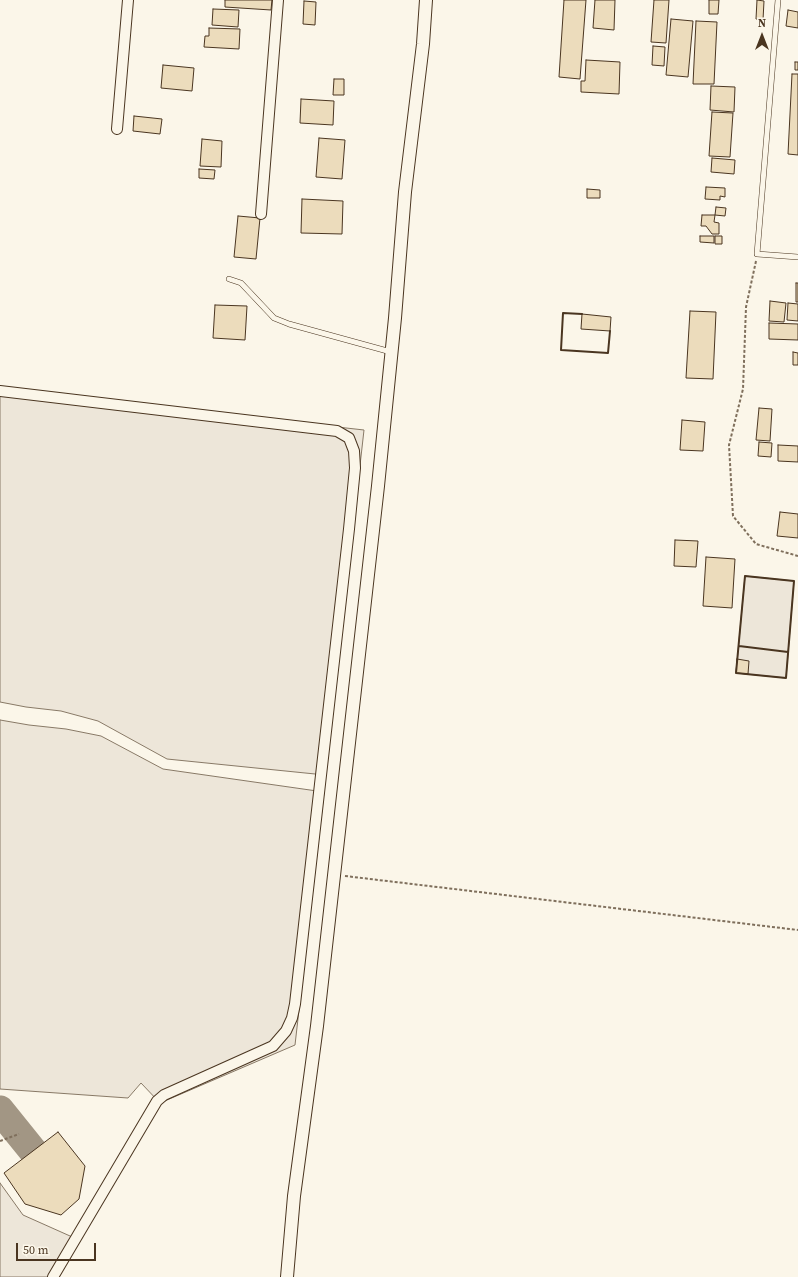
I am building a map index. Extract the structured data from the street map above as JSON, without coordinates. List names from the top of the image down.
{
  "scale_bar": "50 m",
  "north": "top"
}
